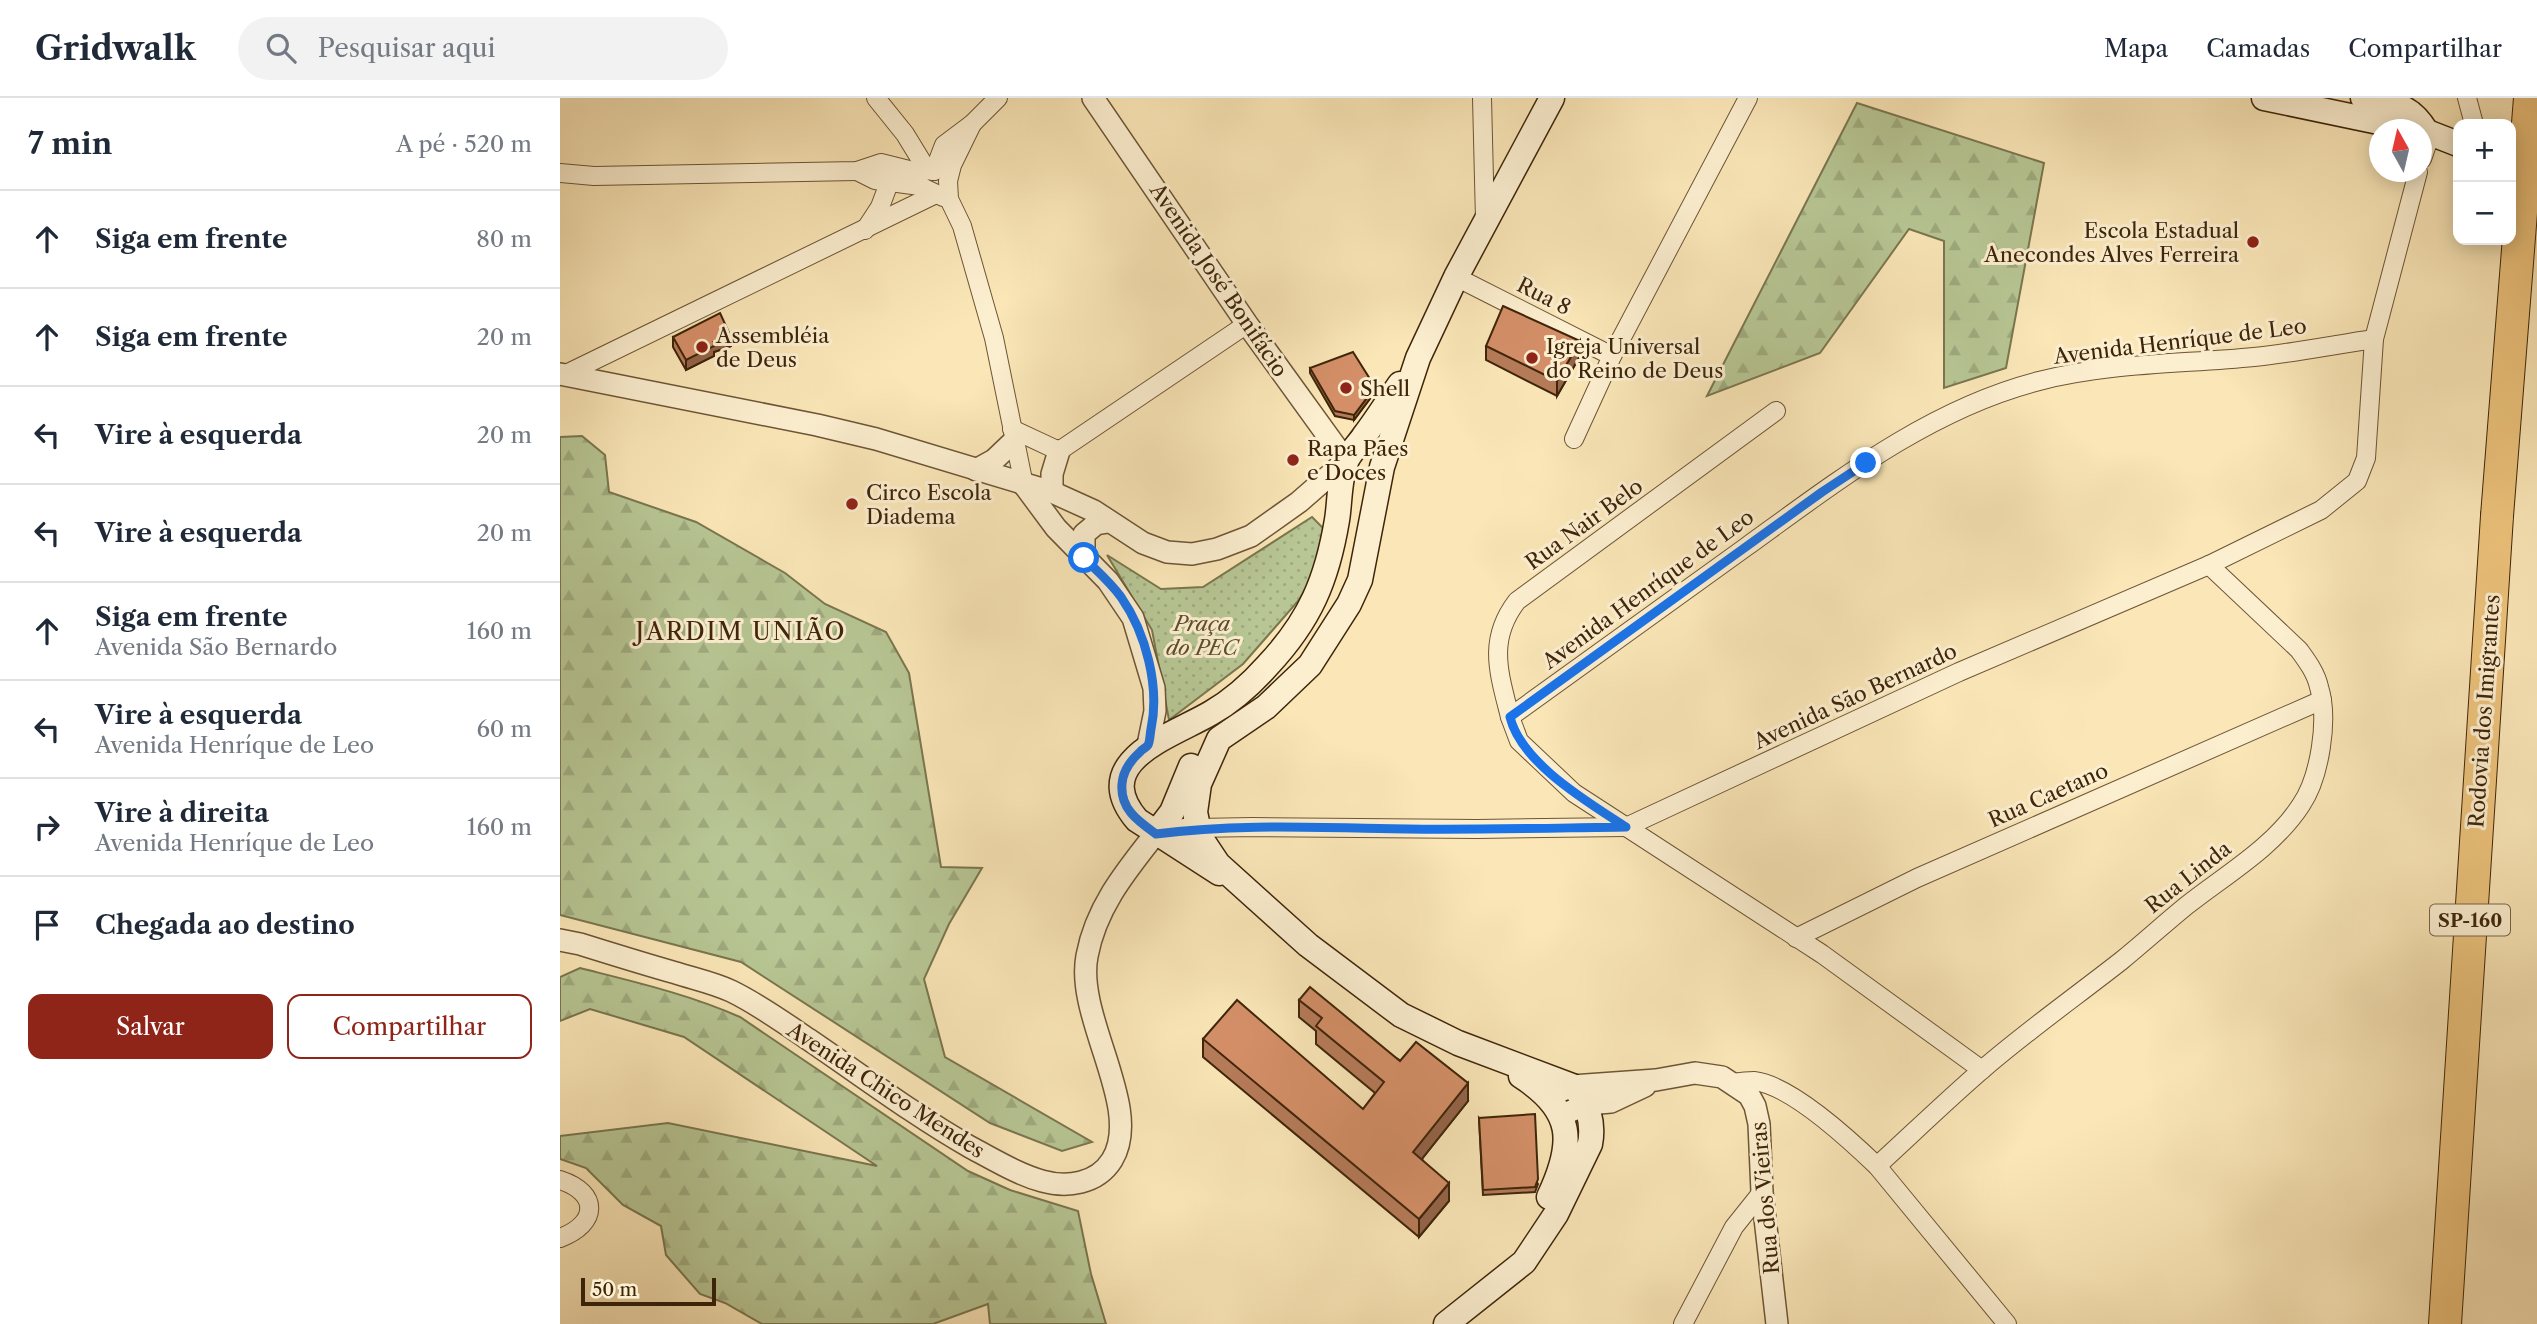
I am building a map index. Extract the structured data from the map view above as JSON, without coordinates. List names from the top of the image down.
{
  "streets": {
    "highway": ["Rodovia dos Imigrantes", "SP-160"],
    "street": [
      "Avenida José Bonifácio",
      "Rua 8",
      "Avenida Henríque de Leo",
      "Rua Nair Belo",
      "Avenida São Bernardo",
      "Rua Caetano",
      "Rua Linda",
      "Avenida Chico Mendes",
      "Rua dos Vieiras"
    ]
  },
  "crossings": [
    ["Avenida Henríque de Leo", "Rua Nair Belo"],
    ["Avenida Henríque de Leo", "Avenida São Bernardo"],
    ["Avenida São Bernardo", "Rua Linda"],
    ["Rua Caetano", "Rua Linda"]
  ],
  "districts": ["JARDIM UNIÃO"],
  "parks": ["Praça do PEC"],
  "places": [
    "Escola Estadual Anecondes Alves Ferreira",
    "Assembléia de Deus",
    "Igreja Universal do Reino de Deus",
    "Shell",
    "Rapa Pães e Doces",
    "Circo Escola Diadema"
  ],
  "scale_bar": "50 m",
  "north": "top",
  "page": {
    "header": "Gridwalk",
    "search": "Pesquisar aqui",
    "nav": ["Mapa", "Camadas", "Compartilhar"],
    "heading": ["7 min", "A pé · 520 m"],
    "map_buttons": ["+", "−"],
    "list": [
      ["Siga em frente", "80 m"],
      ["Siga em frente", "20 m"],
      ["Vire à esquerda", "20 m"],
      ["Vire à esquerda", "20 m"],
      ["Siga em frente", "Avenida São Bernardo", "160 m"],
      ["Vire à esquerda", "Avenida Henríque de Leo", "60 m"],
      ["Vire à direita", "Avenida Henríque de Leo", "160 m"],
      "Chegada ao destino"
    ],
    "buttons": ["Salvar", "Compartilhar"],
    "scale": "50 m"
  }
}
